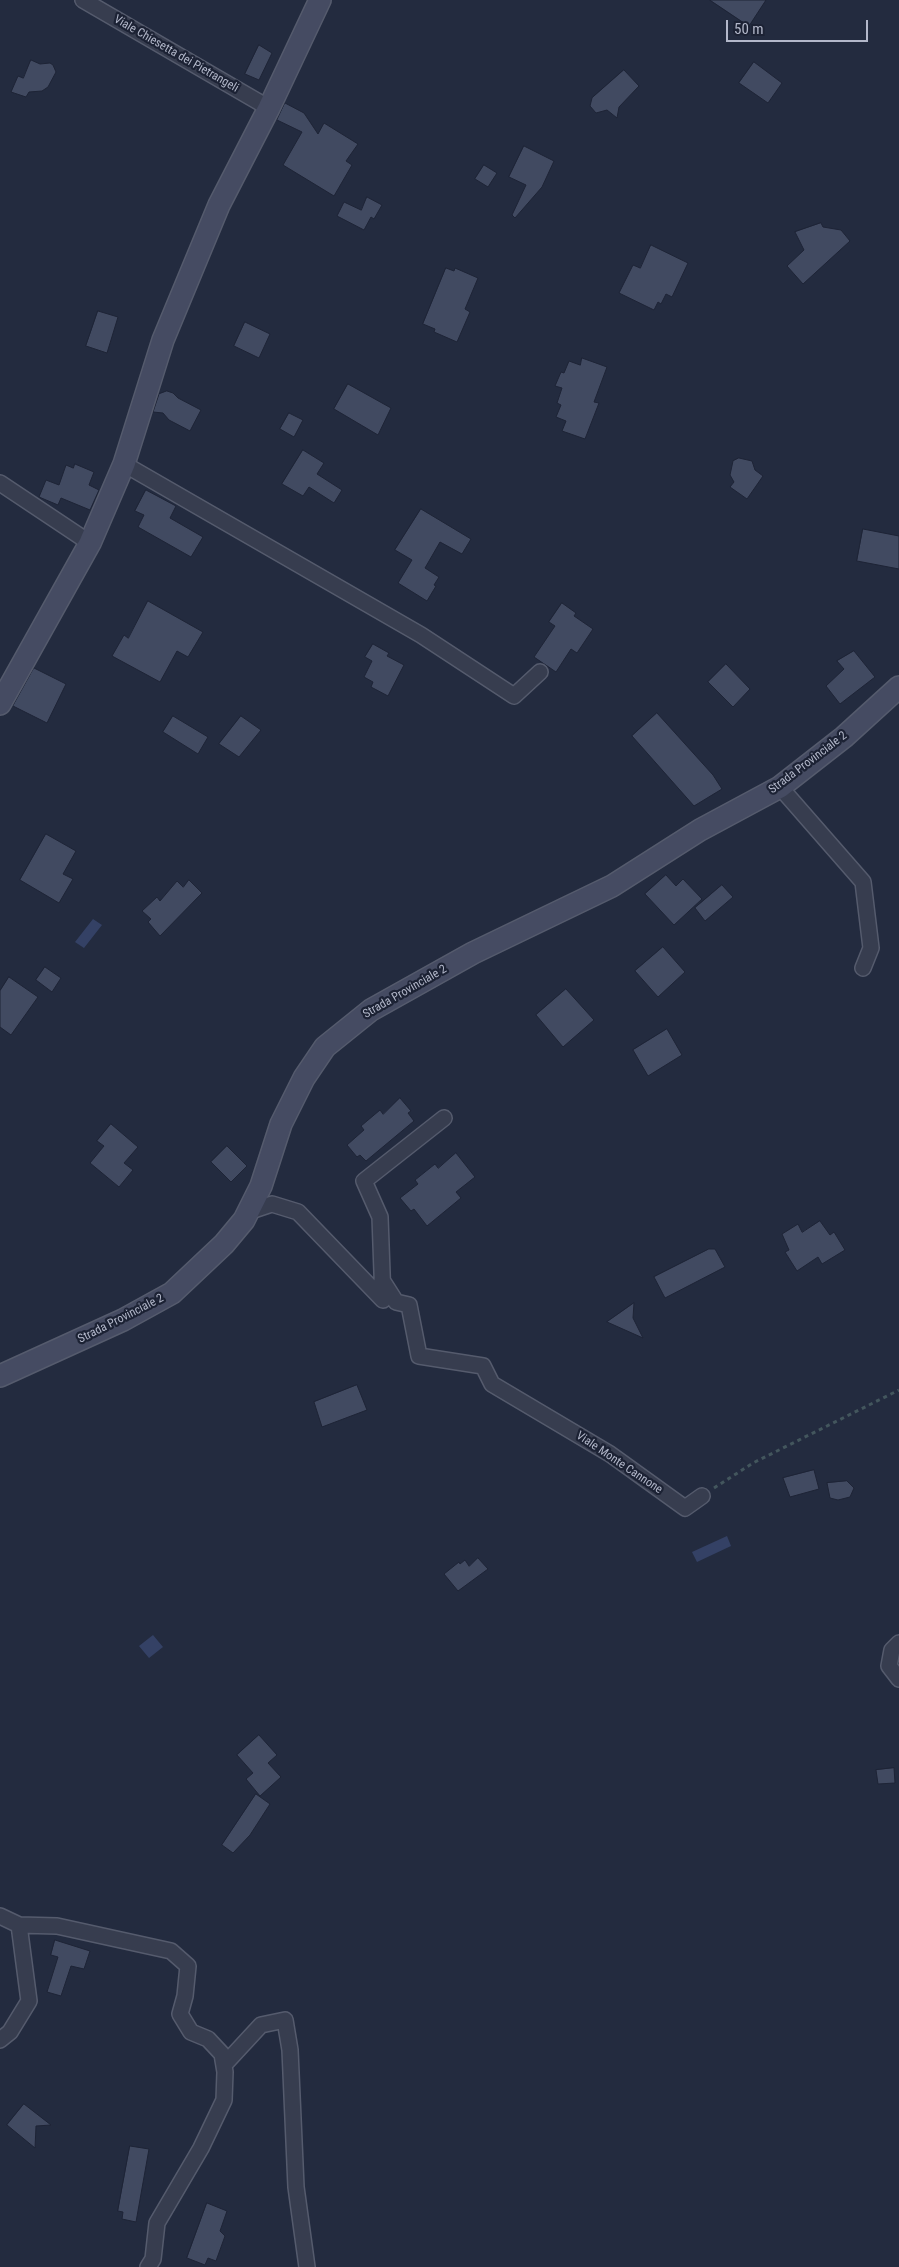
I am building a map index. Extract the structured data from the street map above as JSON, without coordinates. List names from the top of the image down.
{
  "streets": {
    "street": ["Viale Chiesetta dei Pietrangeli", "Strada Provinciale 2", "Viale Monte Cannone"]
  },
  "scale_bar": "50 m"
}
